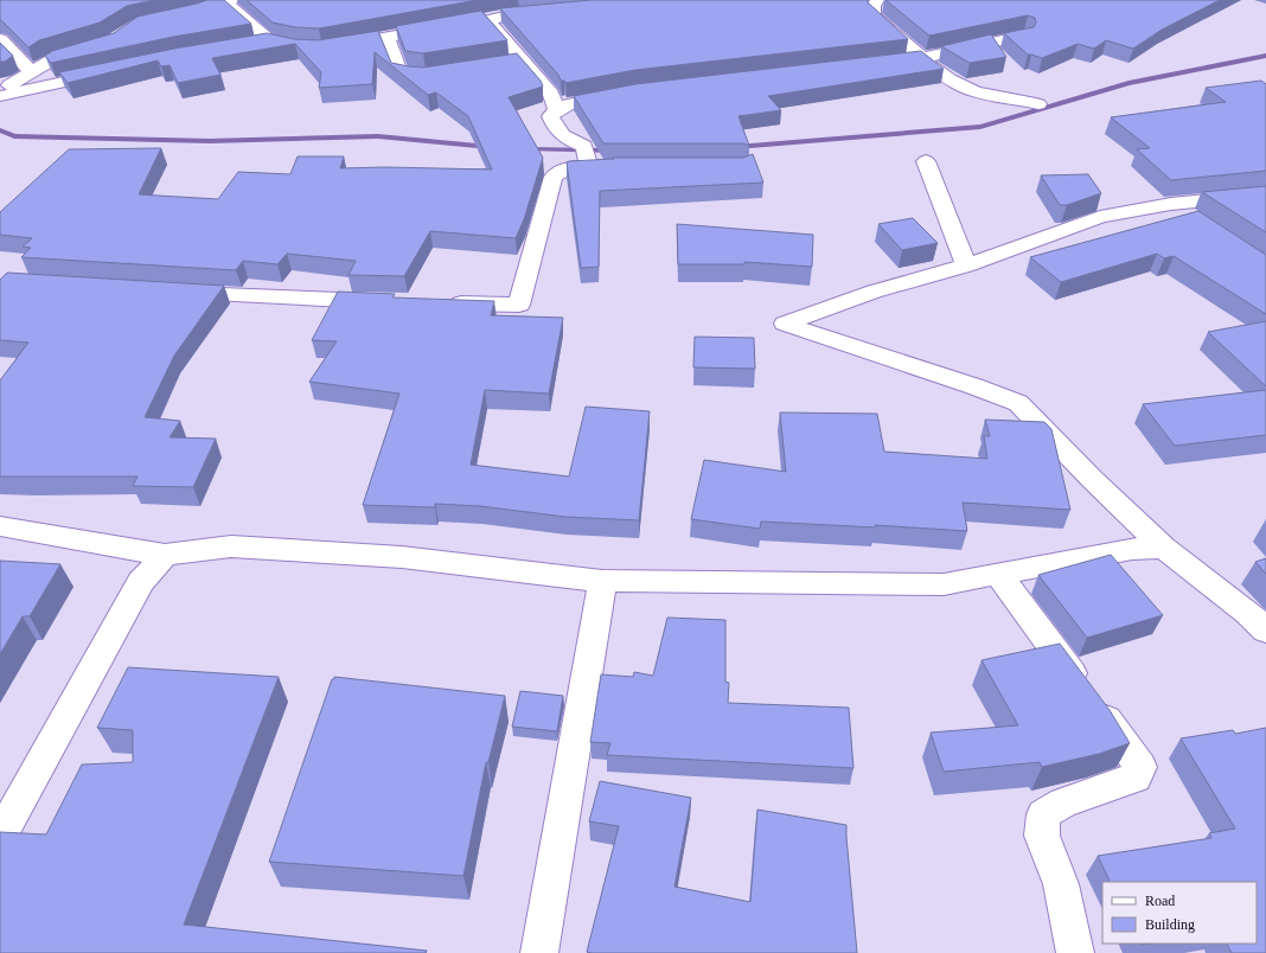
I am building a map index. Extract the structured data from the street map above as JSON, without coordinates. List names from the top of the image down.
{
  "legend": ["Road", "Building"]
}
